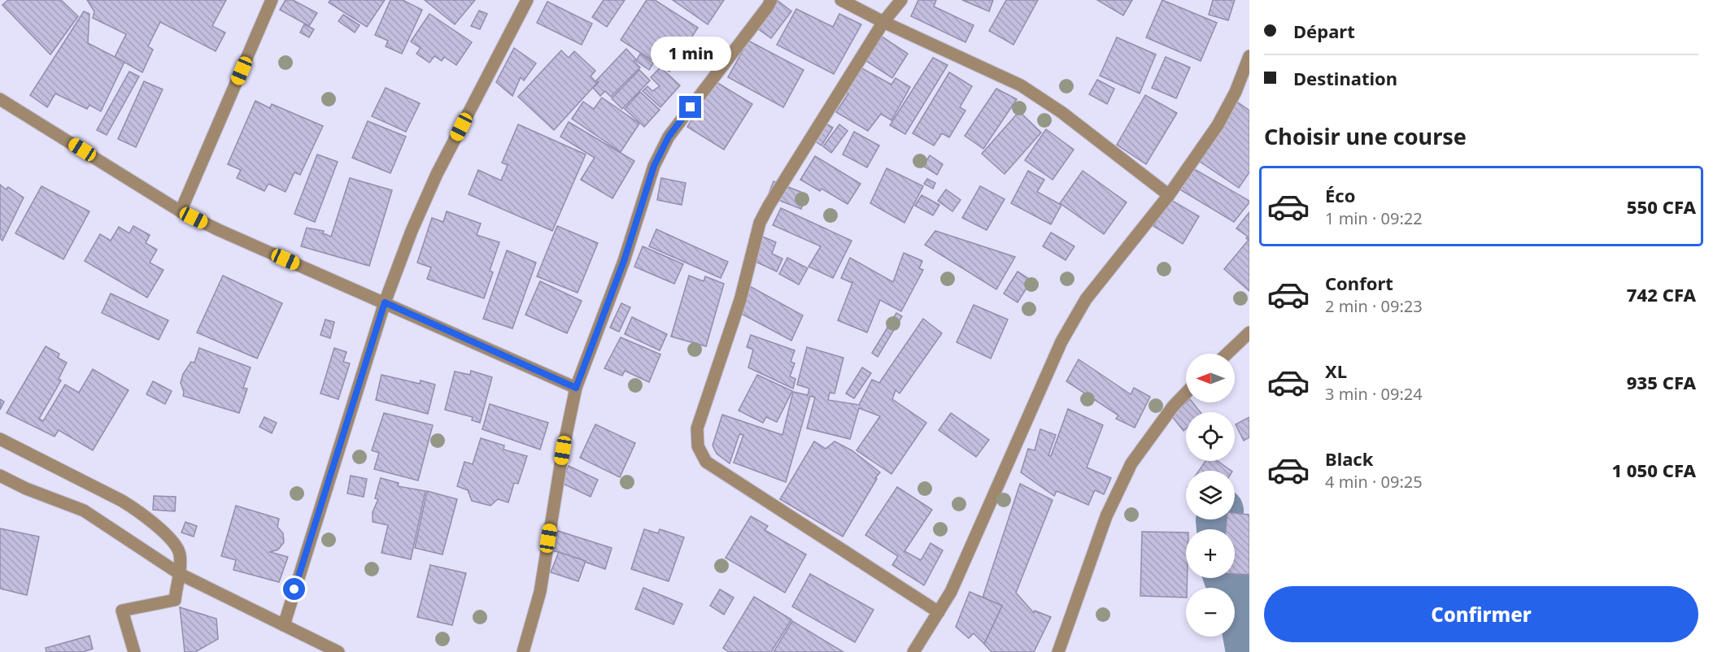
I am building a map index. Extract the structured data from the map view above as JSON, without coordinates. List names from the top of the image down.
{
  "north": "left",
  "page": {
    "banner": ["Départ", "Destination"],
    "bubble": "1 min",
    "heading": "Choisir une course",
    "list": [
      {
        "name": "Éco",
        "note": "1 min · 09:22",
        "value": "550 CFA"
      },
      {
        "name": "Confort",
        "note": "2 min · 09:23",
        "value": "742 CFA"
      },
      {
        "name": "XL",
        "note": "3 min · 09:24",
        "value": "935 CFA"
      },
      {
        "name": "Black",
        "note": "4 min · 09:25",
        "value": "1 050 CFA"
      }
    ],
    "map_buttons": ["+", "−"],
    "buttons": "Confirmer"
  }
}
